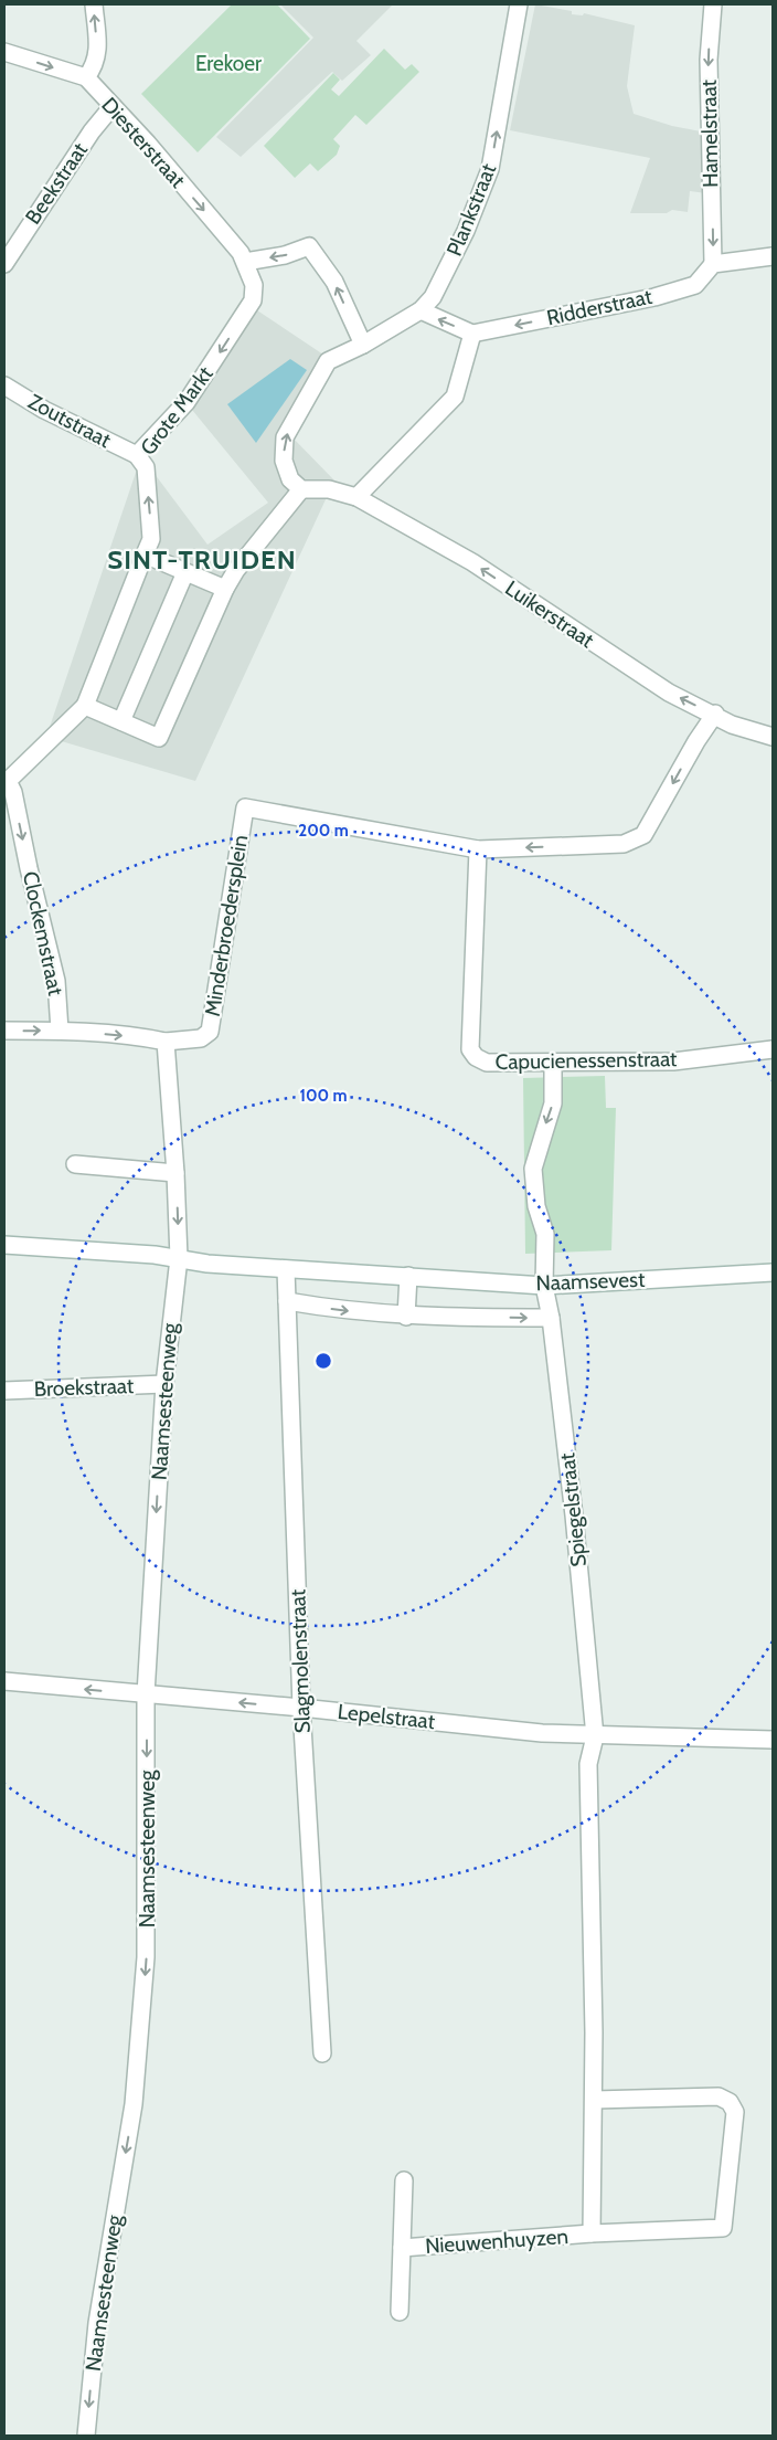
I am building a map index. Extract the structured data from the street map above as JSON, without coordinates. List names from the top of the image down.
{
  "streets": {
    "street": [
      "Hamelstraat",
      "Diesterstraat",
      "Beekstraat",
      "Plankstraat",
      "Ridderstraat",
      "Grote Markt",
      "Zoutstraat",
      "Luikerstraat",
      "Minderbroedersplein",
      "Clockemstraat",
      "Capucienessenstraat",
      "Naamsevest",
      "Broekstraat",
      "Naamsesteenweg",
      "Spiegelstraat",
      "Slagmolenstraat",
      "Lepelstraat",
      "Nieuwenhuyzen"
    ]
  },
  "crossings": [
    ["Hamelstraat", "Ridderstraat"],
    ["Diesterstraat", "Beekstraat"],
    ["Diesterstraat", "Grote Markt"],
    ["Plankstraat", "Luikerstraat"],
    ["Grote Markt", "Zoutstraat"],
    ["Grote Markt", "Clockemstraat"],
    ["Minderbroedersplein", "Capucienessenstraat"],
    ["Capucienessenstraat", "Spiegelstraat"],
    ["Naamsevest", "Naamsesteenweg"],
    ["Naamsevest", "Spiegelstraat"],
    ["Naamsevest", "Slagmolenstraat"],
    ["Broekstraat", "Naamsesteenweg"],
    ["Naamsesteenweg", "Lepelstraat"],
    ["Spiegelstraat", "Lepelstraat"],
    ["Slagmolenstraat", "Lepelstraat"]
  ],
  "one_way": [
    "Hamelstraat",
    "Diesterstraat",
    "Plankstraat",
    "Ridderstraat",
    "Luikerstraat",
    "Clockemstraat",
    "Naamsesteenweg",
    "Lepelstraat"
  ],
  "districts": ["SINT-TRUIDEN"],
  "parks": ["Erekoer"],
  "rings": ["200 m", "100 m"]
}
